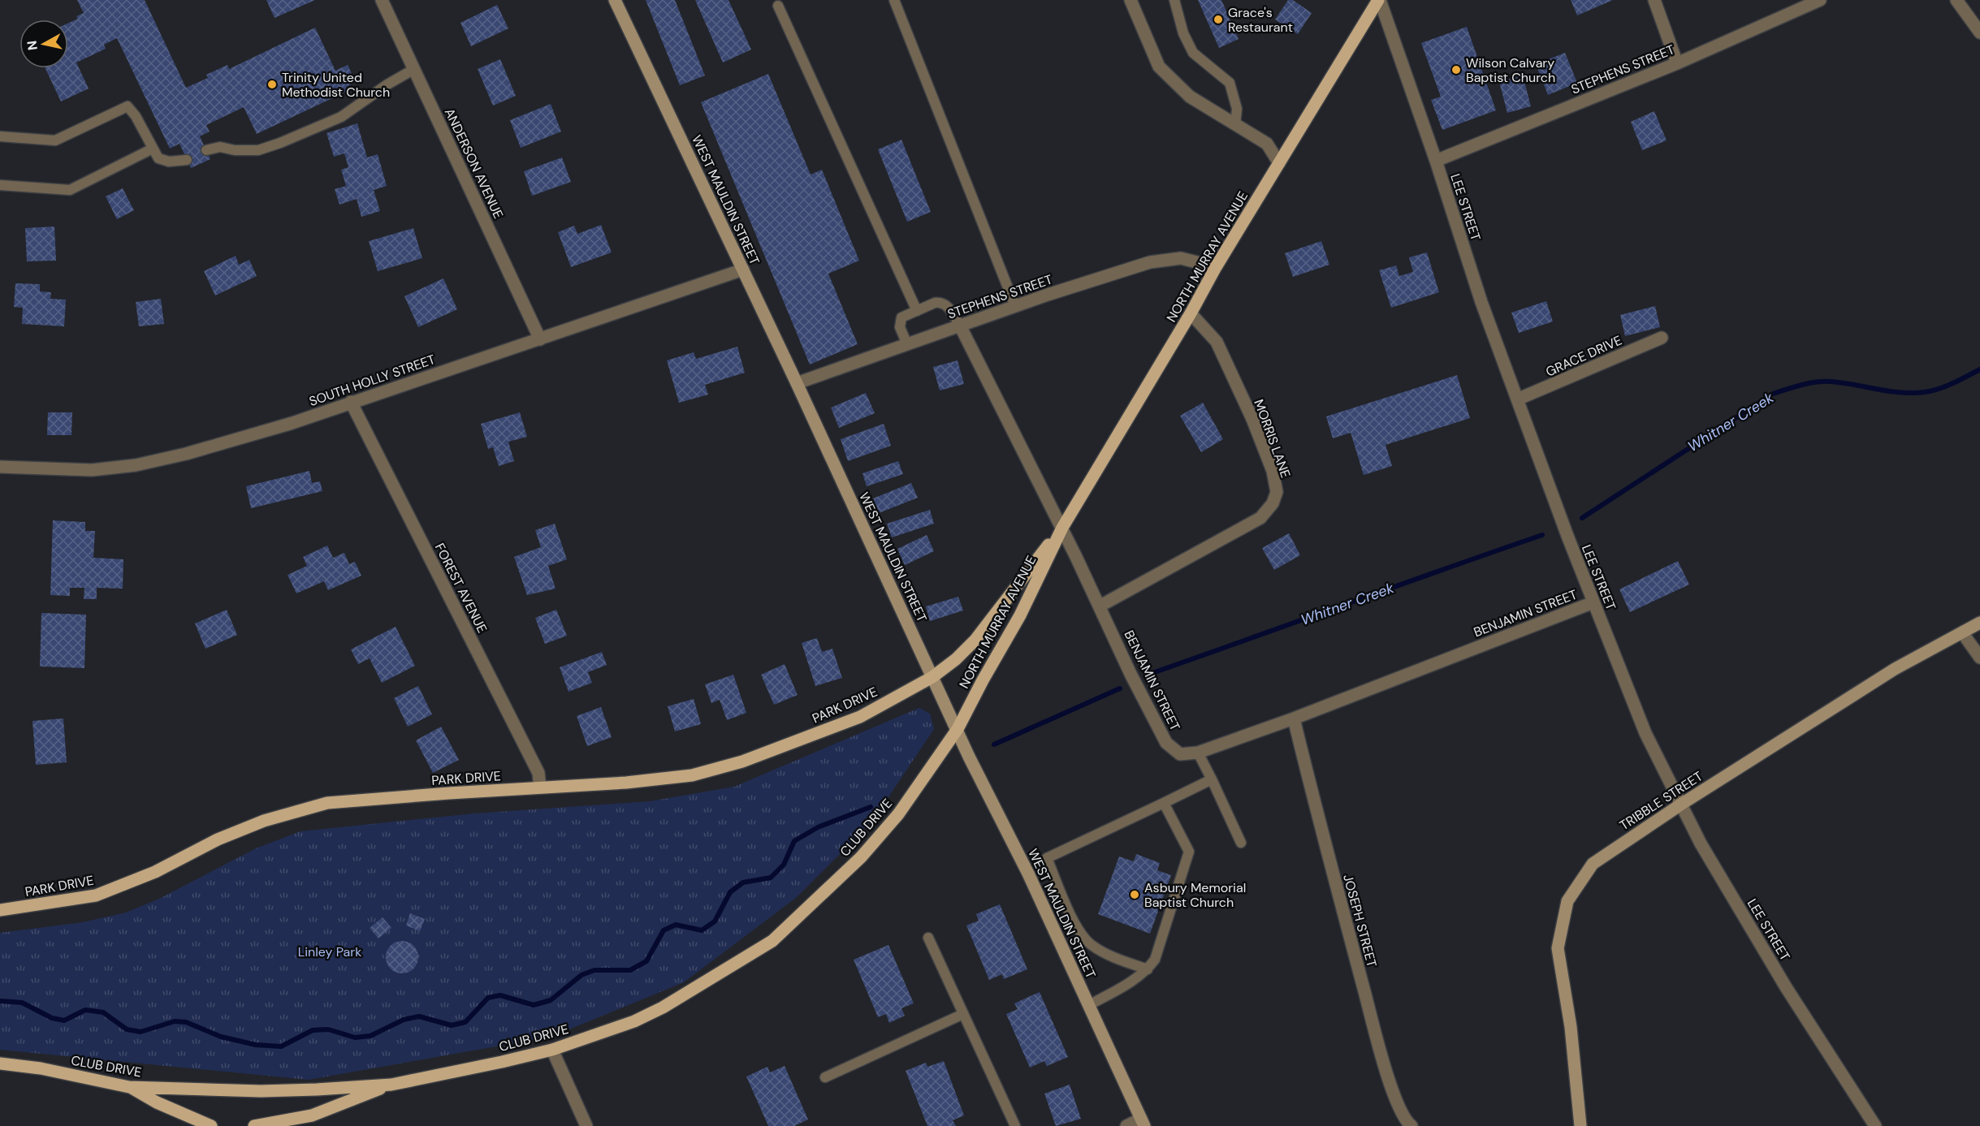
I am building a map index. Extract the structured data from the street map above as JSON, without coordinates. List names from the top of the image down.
{
  "streets": {
    "main road": ["NORTH MURRAY AVENUE", "PARK DRIVE", "CLUB DRIVE"],
    "street": [
      "STEPHENS STREET",
      "ANDERSON AVENUE",
      "WEST MAULDIN STREET",
      "LEE STREET",
      "GRACE DRIVE",
      "SOUTH HOLLY STREET",
      "MORRIS LANE",
      "FOREST AVENUE",
      "BENJAMIN STREET",
      "TRIBBLE STREET",
      "JOSEPH STREET"
    ]
  },
  "crossings": [
    ["STEPHENS STREET", "WEST MAULDIN STREET"],
    ["STEPHENS STREET", "LEE STREET"],
    ["STEPHENS STREET", "NORTH MURRAY AVENUE"],
    ["STEPHENS STREET", "BENJAMIN STREET"],
    ["ANDERSON AVENUE", "SOUTH HOLLY STREET"],
    ["WEST MAULDIN STREET", "NORTH MURRAY AVENUE"],
    ["WEST MAULDIN STREET", "SOUTH HOLLY STREET"],
    ["WEST MAULDIN STREET", "PARK DRIVE"],
    ["WEST MAULDIN STREET", "CLUB DRIVE"],
    ["LEE STREET", "NORTH MURRAY AVENUE"],
    ["LEE STREET", "GRACE DRIVE"],
    ["LEE STREET", "BENJAMIN STREET"],
    ["LEE STREET", "TRIBBLE STREET"],
    ["NORTH MURRAY AVENUE", "MORRIS LANE"],
    ["NORTH MURRAY AVENUE", "BENJAMIN STREET"],
    ["NORTH MURRAY AVENUE", "PARK DRIVE"],
    ["NORTH MURRAY AVENUE", "CLUB DRIVE"],
    ["SOUTH HOLLY STREET", "FOREST AVENUE"],
    ["MORRIS LANE", "BENJAMIN STREET"],
    ["FOREST AVENUE", "PARK DRIVE"],
    ["BENJAMIN STREET", "JOSEPH STREET"]
  ],
  "water": ["Whitner Creek"],
  "parks": ["Linley Park"],
  "places": [
    "Grace's Restaurant",
    "Wilson Calvary Baptist Church",
    "Trinity United Methodist Church",
    "Asbury Memorial Baptist Church"
  ],
  "north": "left"
}
